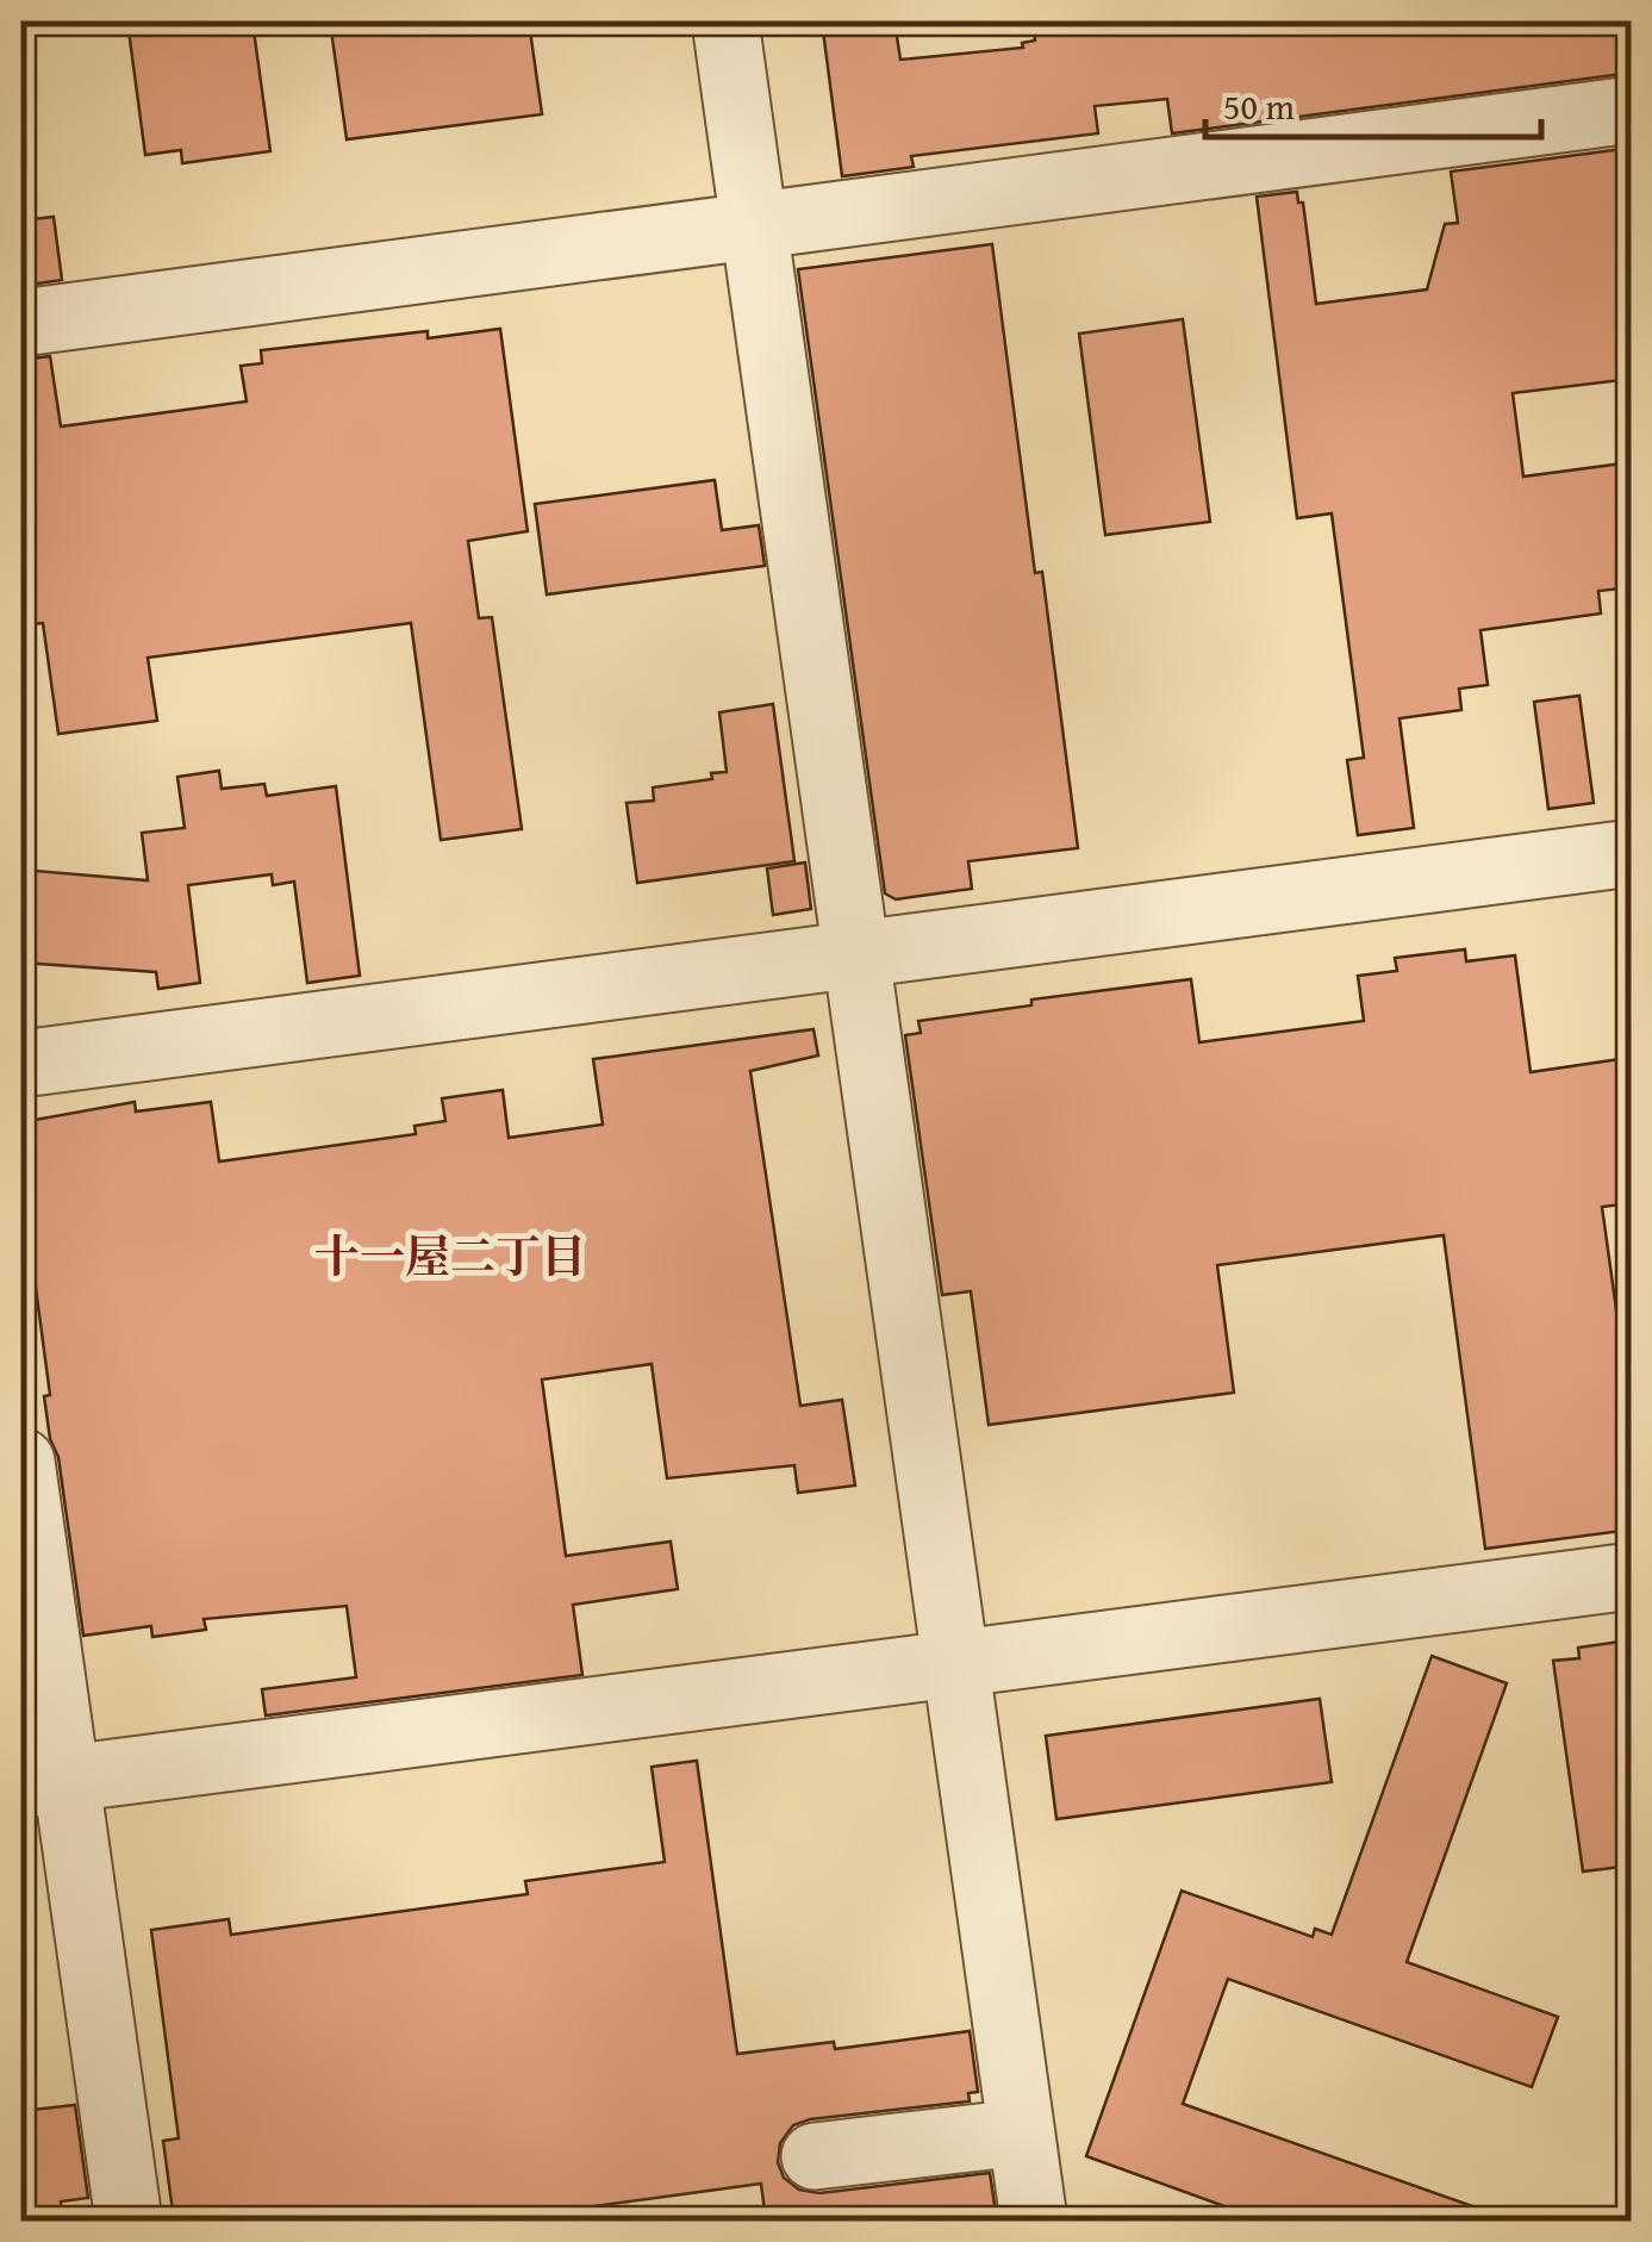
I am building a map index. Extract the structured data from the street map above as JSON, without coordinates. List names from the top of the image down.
{
  "districts": ["十一屋二丁目"],
  "scale_bar": "50 m"
}
